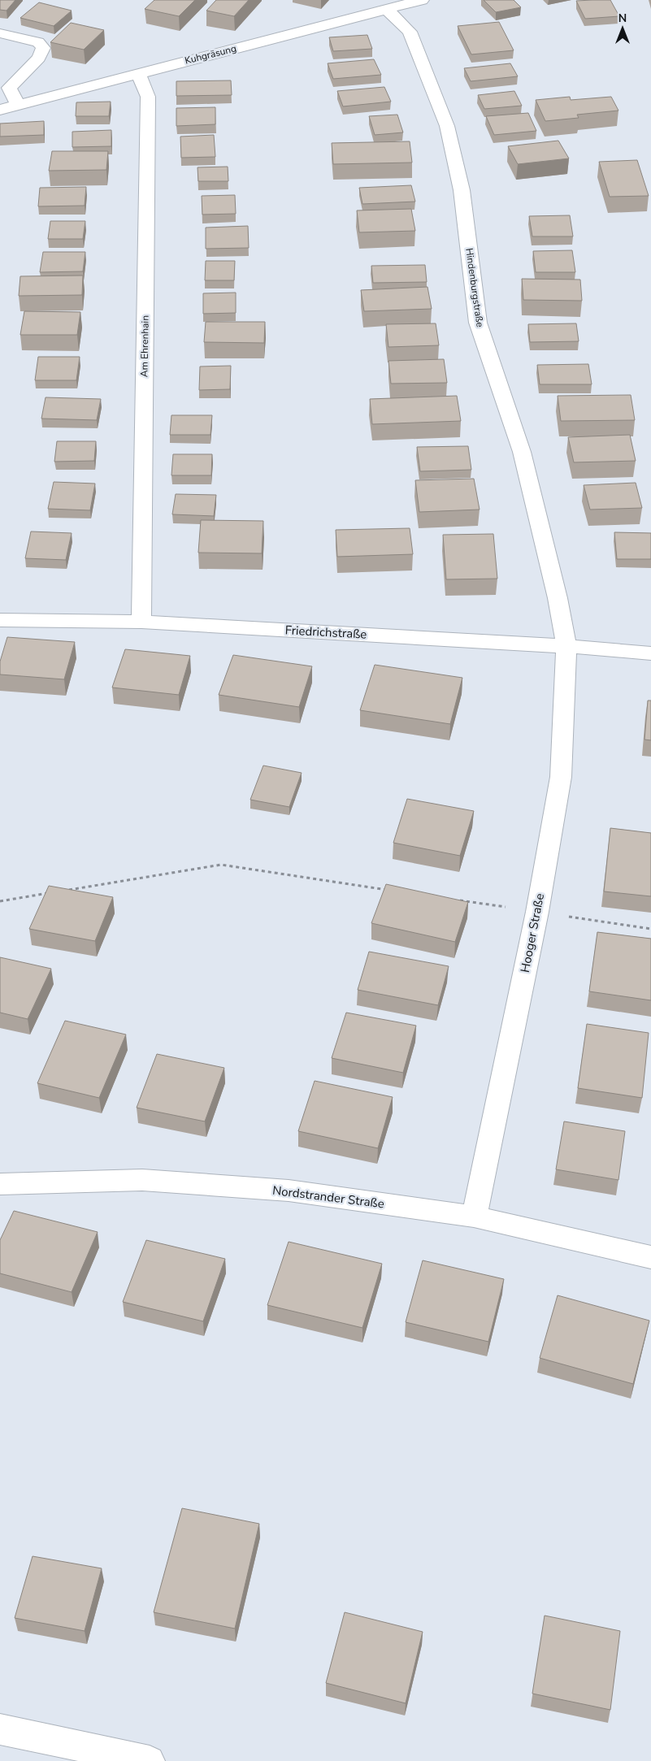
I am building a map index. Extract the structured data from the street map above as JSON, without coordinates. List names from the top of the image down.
{
  "streets": {
    "street": [
      "Kuhgräsung",
      "Hindenburgstraße",
      "Am Ehrenhain",
      "Friedrichstraße",
      "Hooger Straße",
      "Nordstrander Straße"
    ]
  },
  "crossings": [
    ["Kuhgräsung", "Hindenburgstraße"],
    ["Kuhgräsung", "Am Ehrenhain"],
    ["Hindenburgstraße", "Friedrichstraße"],
    ["Hindenburgstraße", "Hooger Straße"],
    ["Am Ehrenhain", "Friedrichstraße"],
    ["Friedrichstraße", "Hooger Straße"],
    ["Hooger Straße", "Nordstrander Straße"]
  ],
  "north": "top"
}
